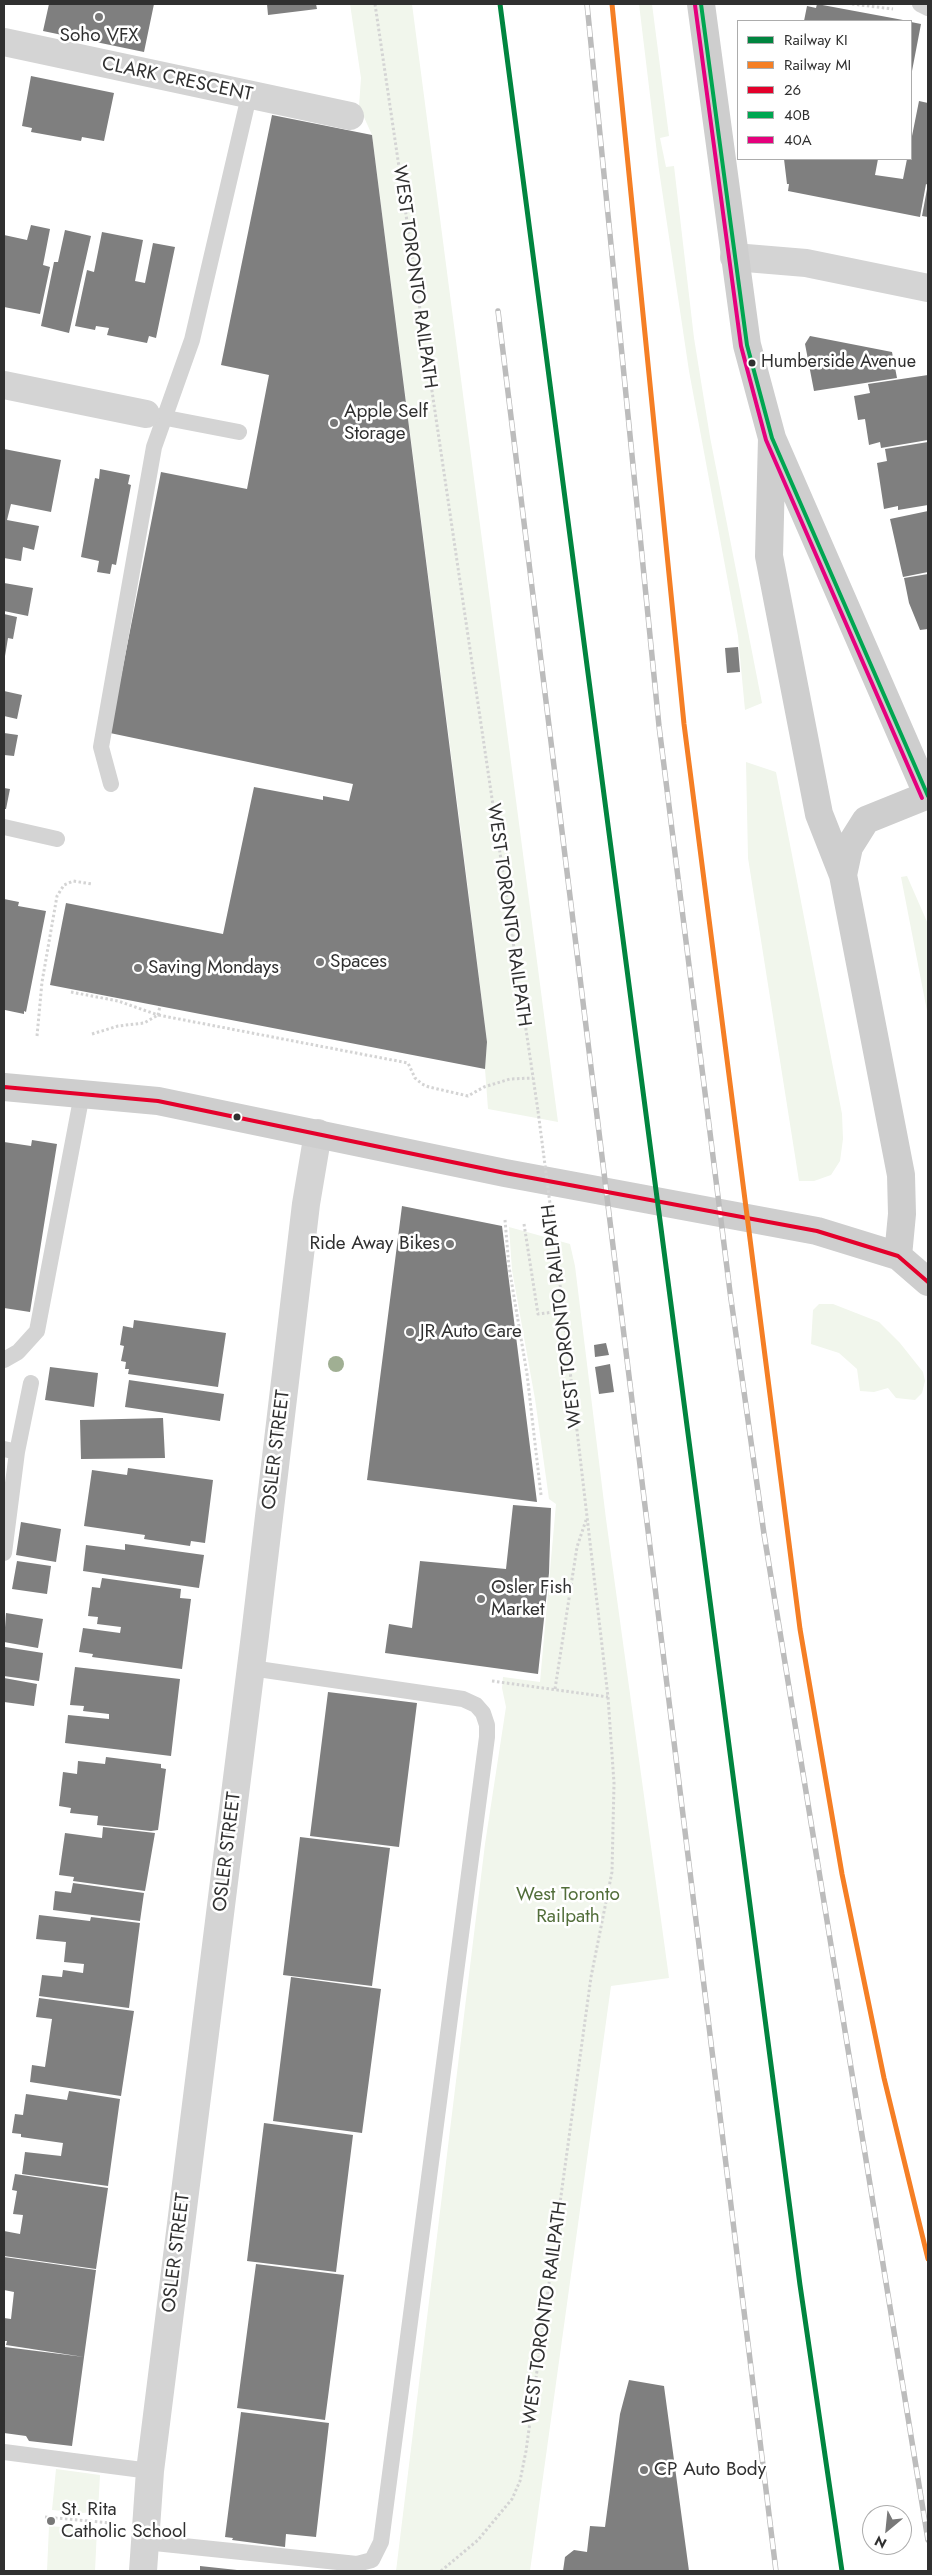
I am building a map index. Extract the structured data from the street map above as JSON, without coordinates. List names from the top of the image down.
{
  "streets": {
    "street": ["CLARK CRESCENT", "OSLER STREET"],
    "path": ["WEST TORONTO RAILPATH"]
  },
  "parks": ["West Toronto Railpath"],
  "places": [
    "Soho VFX",
    "Humberside Avenue",
    "Apple Self Storage",
    "Spaces",
    "Saving Mondays",
    "Ride Away Bikes",
    "JR Auto Care",
    "Osler Fish Market",
    "CP Auto Body",
    "St. Rita Catholic School"
  ],
  "lines": [
    "rail line KI",
    "rail line MI",
    "transit line 40B",
    "transit line 40A",
    "transit line 26"
  ],
  "legend": [
    "Railway KI",
    "Railway MI",
    "26",
    "40B",
    "40A"
  ],
  "north": "bottom left"
}
